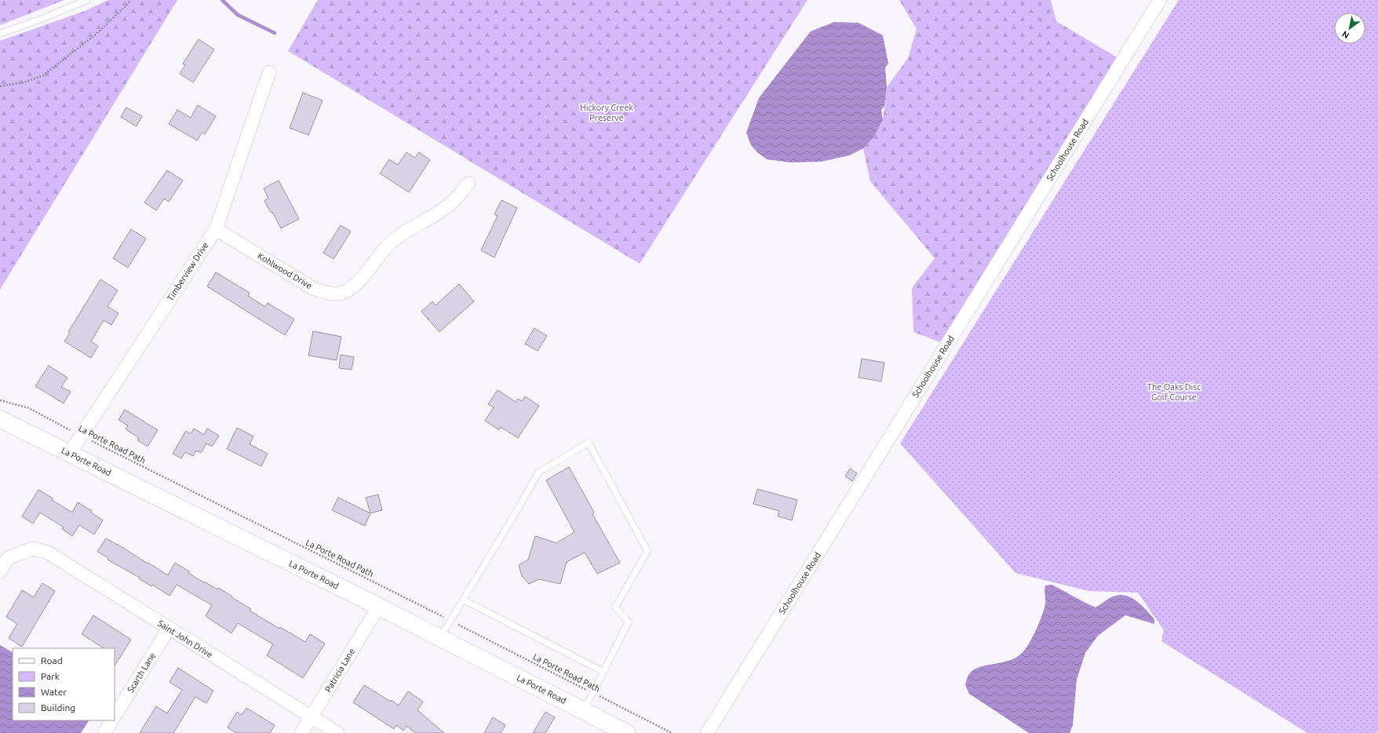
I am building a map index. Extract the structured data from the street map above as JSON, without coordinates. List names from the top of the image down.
{
  "streets": {
    "street": [
      "Schoolhouse Road",
      "Kohlwood Drive",
      "Timberview Drive",
      "La Porte Road",
      "Saint John Drive",
      "Patricia Lane",
      "Scarth Lane"
    ],
    "path": ["La Porte Road Path"]
  },
  "crossings": [
    ["Kohlwood Drive", "Timberview Drive"],
    ["Timberview Drive", "La Porte Road Path"],
    ["Timberview Drive", "La Porte Road"],
    ["La Porte Road", "Patricia Lane"],
    ["Saint John Drive", "Patricia Lane"],
    ["Saint John Drive", "Scarth Lane"]
  ],
  "parks": ["Hickory Creek Preserve", "The Oaks Disc Golf Course"],
  "legend": [
    "Road",
    "Park",
    "Water",
    "Building"
  ],
  "north": "bottom left"
}
